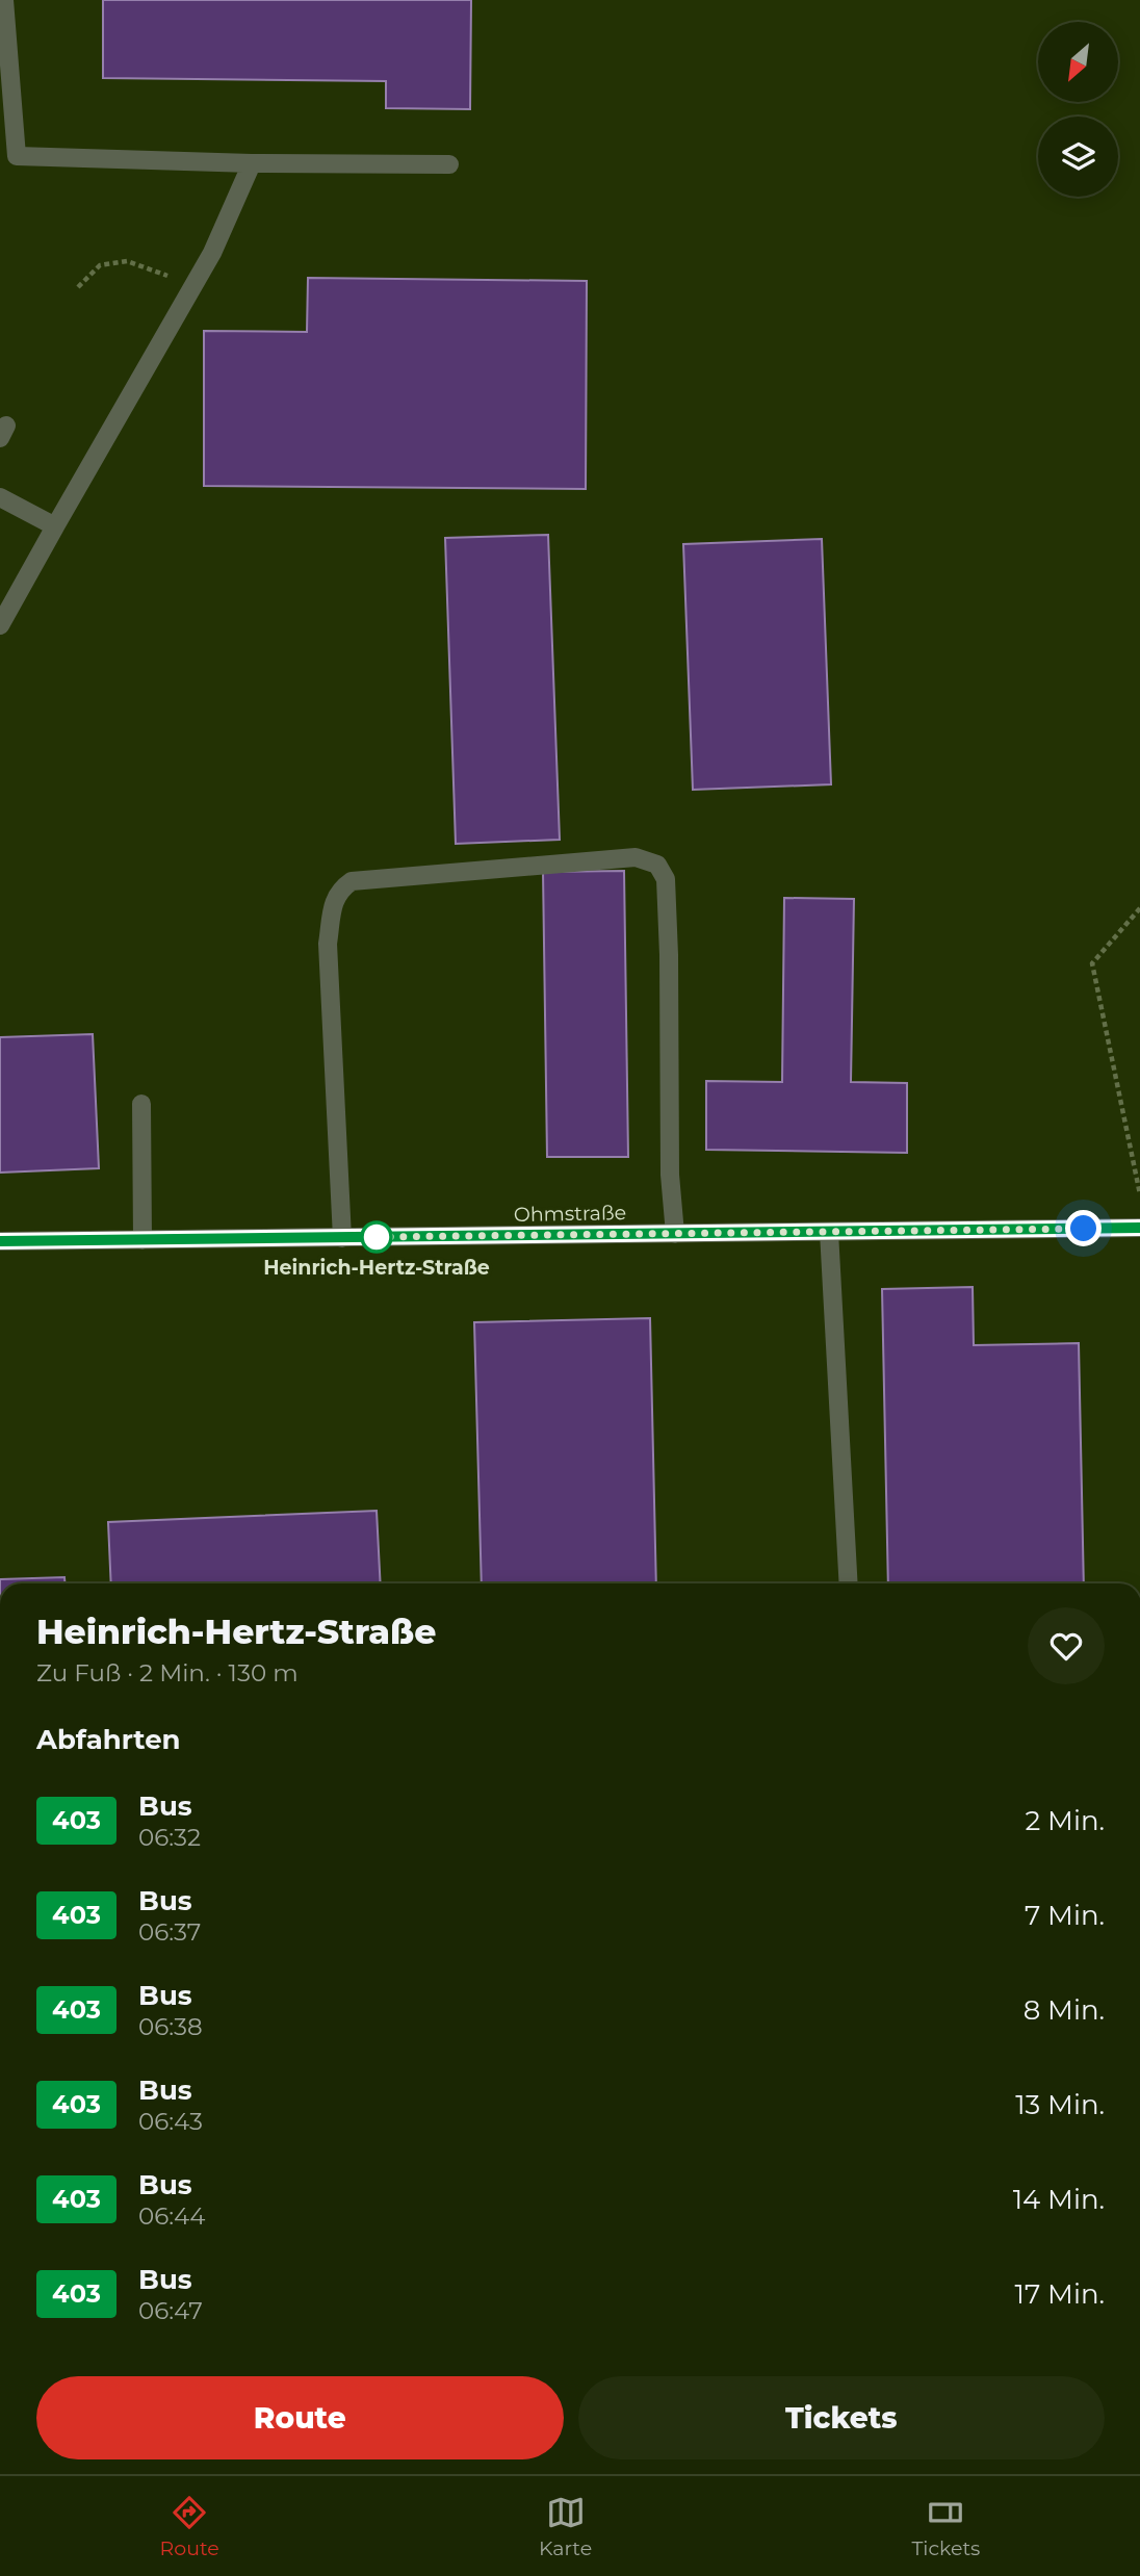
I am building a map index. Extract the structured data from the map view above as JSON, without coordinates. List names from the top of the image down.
{
  "streets": {
    "street": ["Ohmstraße"]
  },
  "places": ["Heinrich-Hertz-Straße"],
  "lines": ["bus line 403"],
  "north": "bottom left",
  "page": {
    "heading": [
      ["Heinrich-Hertz-Straße", "Zu Fuß · 2 Min. · 130 m"],
      "Abfahrten"
    ],
    "list": [
      {
        "mark": "403",
        "name": "Bus",
        "note": "06:32",
        "value": "2 Min."
      },
      {
        "mark": "403",
        "name": "Bus",
        "note": "06:37",
        "value": "7 Min."
      },
      {
        "mark": "403",
        "name": "Bus",
        "note": "06:38",
        "value": "8 Min."
      },
      {
        "mark": "403",
        "name": "Bus",
        "note": "06:43",
        "value": "13 Min."
      },
      {
        "mark": "403",
        "name": "Bus",
        "note": "06:44",
        "value": "14 Min."
      },
      {
        "mark": "403",
        "name": "Bus",
        "note": "06:47",
        "value": "17 Min."
      }
    ],
    "buttons": ["Route", "Tickets"],
    "tabs": ["Route", "Karte", "Tickets"]
  }
}
